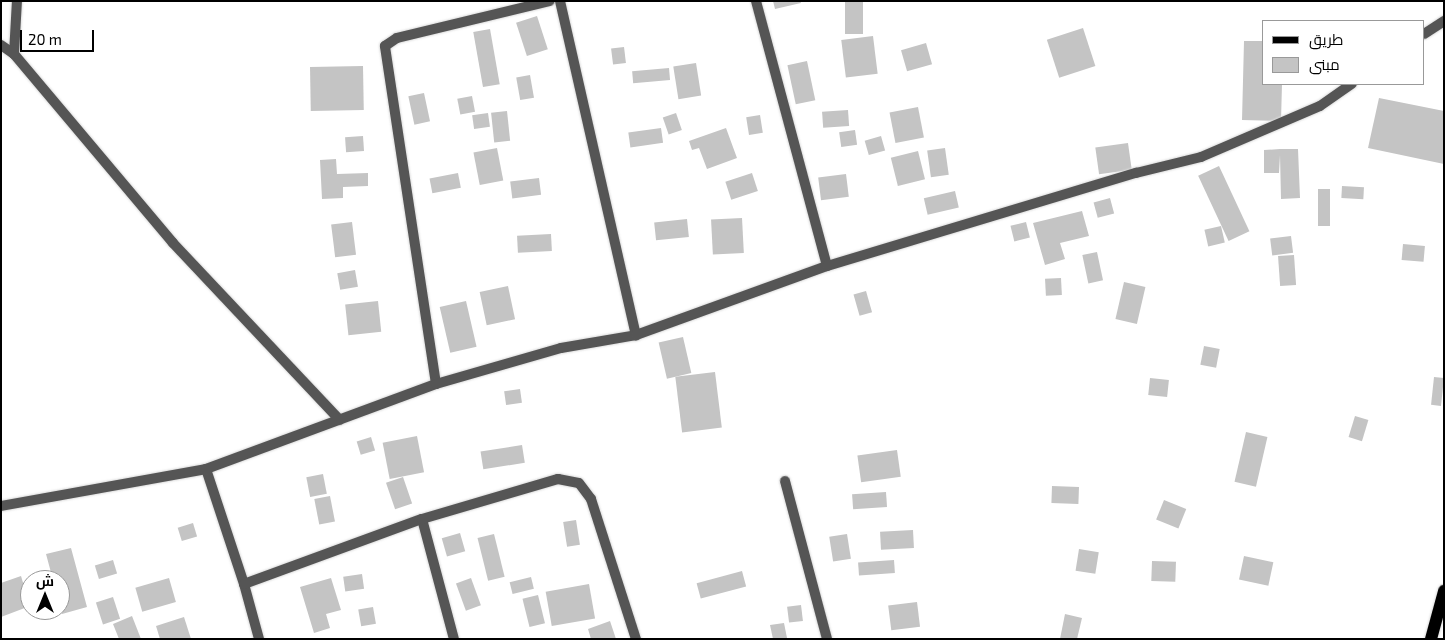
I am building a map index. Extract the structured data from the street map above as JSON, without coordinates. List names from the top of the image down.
{
  "legend": ["طريق", "مبنى"],
  "scale_bar": "20 m",
  "north": "top"
}
